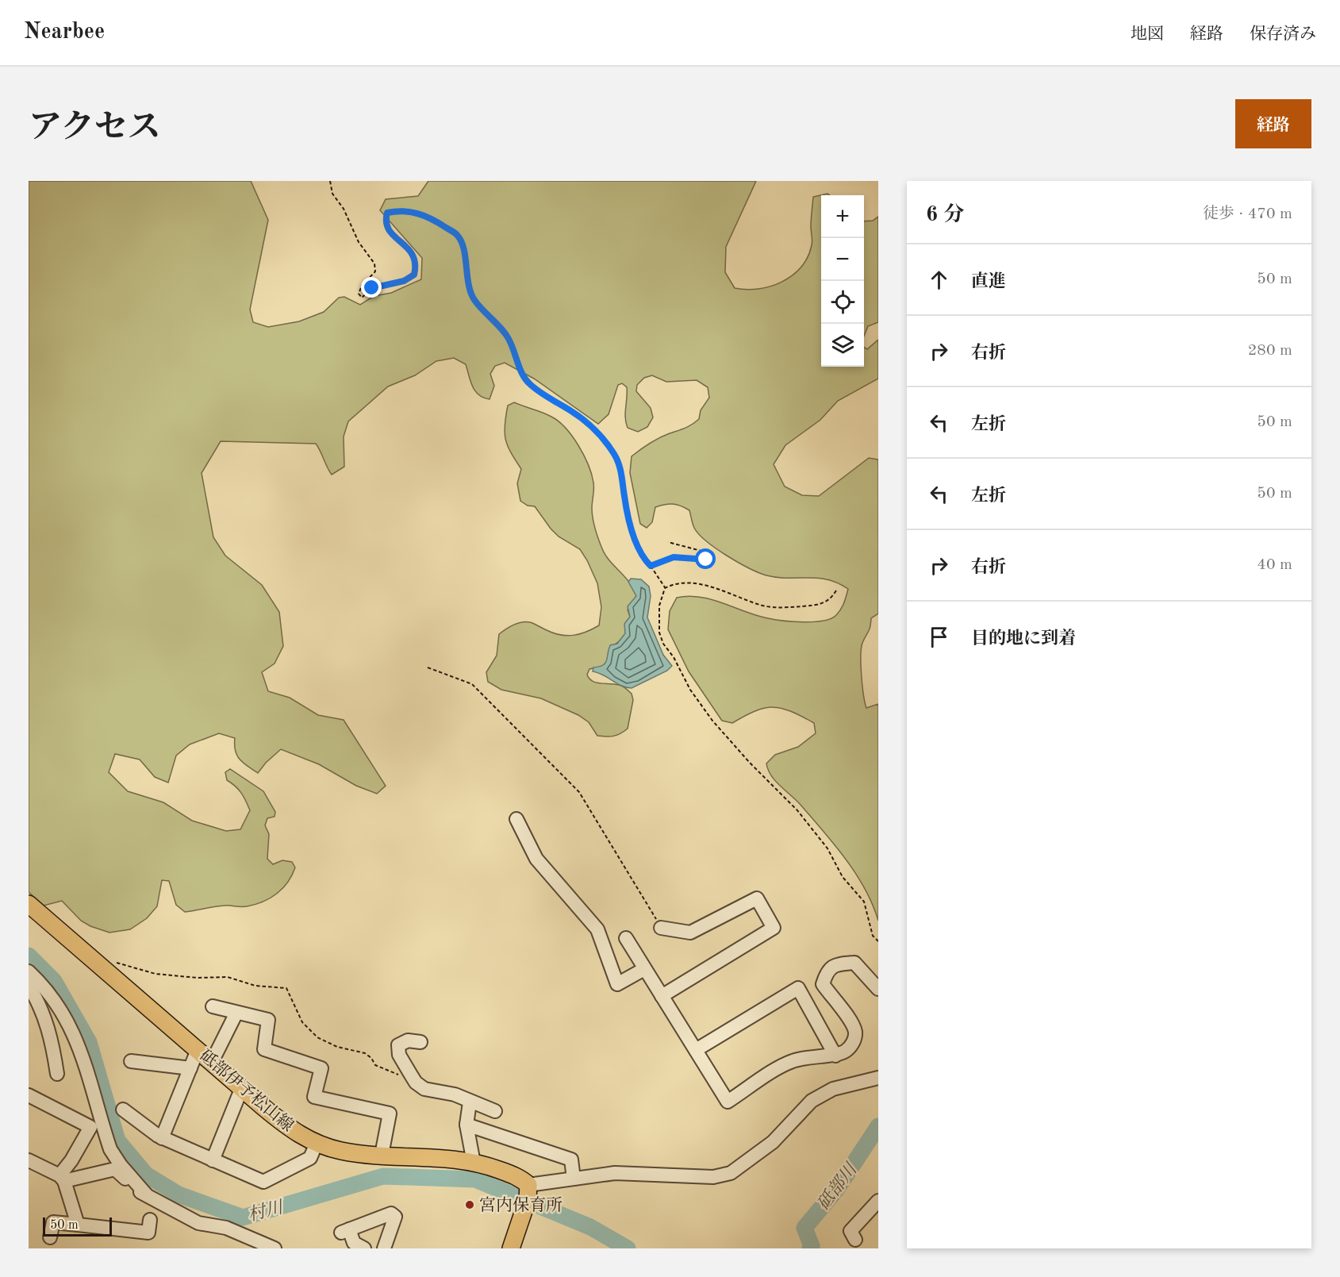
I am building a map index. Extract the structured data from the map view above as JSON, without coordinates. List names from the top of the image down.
{
  "streets": {
    "main road": ["砥部伊予松山線"]
  },
  "water": ["砥部川", "村川"],
  "places": ["宮内保育所"],
  "scale_bar": "50 m",
  "page": {
    "header": "Nearbee",
    "nav": ["地図", "経路", "保存済み"],
    "title": "アクセス",
    "buttons": "経路",
    "heading": ["6 分", "徒歩 · 470 m"],
    "map_buttons": ["+", "−"],
    "list": [
      ["直進", "50 m"],
      ["右折", "280 m"],
      ["左折", "50 m"],
      ["左折", "50 m"],
      ["右折", "40 m"],
      "目的地に到着"
    ],
    "scale": "50 m"
  }
}
